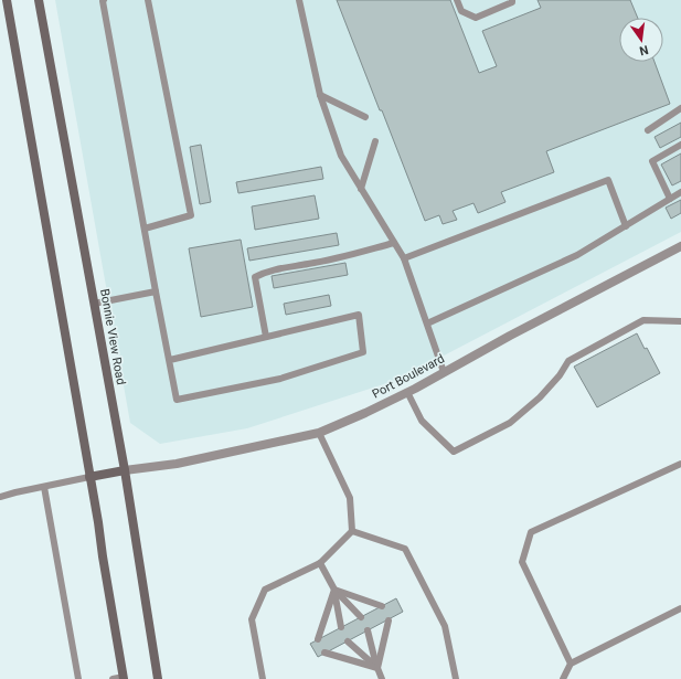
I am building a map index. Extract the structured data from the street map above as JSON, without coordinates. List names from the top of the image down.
{
  "streets": {
    "main road": ["Bonnie View Road"],
    "street": ["Port Boulevard"]
  },
  "crossings": [
    ["Bonnie View Road", "Port Boulevard"]
  ],
  "north": "bottom"
}
